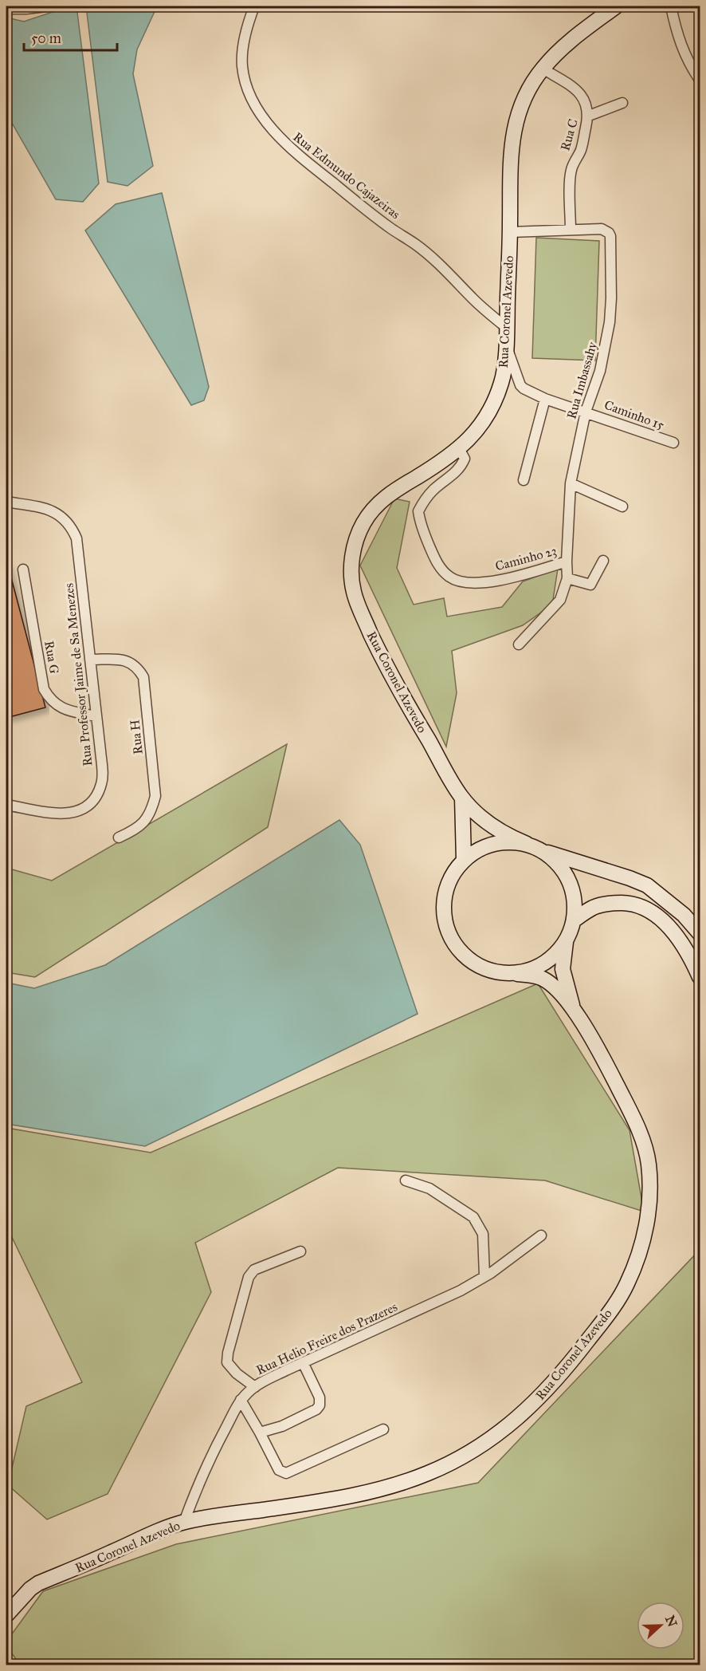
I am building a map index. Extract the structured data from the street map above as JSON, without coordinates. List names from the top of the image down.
{
  "streets": {
    "main road": ["Rua Coronel Azevedo"],
    "street": [
      "Rua C",
      "Rua Edmundo Cajazeiras",
      "Rua Imbassahy",
      "Caminho 15",
      "Caminho 23",
      "Rua G",
      "Rua Professor Jaime de Sa Menezes",
      "Rua H",
      "Rua Helio Freire dos Prazeres"
    ]
  },
  "crossings": [
    ["Rua C", "Rua Coronel Azevedo"],
    ["Rua C", "Rua Imbassahy"],
    ["Rua Edmundo Cajazeiras", "Rua Coronel Azevedo"],
    ["Rua Coronel Azevedo", "Rua Imbassahy"],
    ["Rua Coronel Azevedo", "Caminho 15"],
    ["Rua Coronel Azevedo", "Caminho 23"],
    ["Rua Coronel Azevedo", "Rua Helio Freire dos Prazeres"],
    ["Rua Imbassahy", "Caminho 15"],
    ["Rua Imbassahy", "Caminho 23"],
    ["Rua G", "Rua Professor Jaime de Sa Menezes"],
    ["Rua Professor Jaime de Sa Menezes", "Rua H"]
  ],
  "scale_bar": "50 m",
  "north": "right"
}
